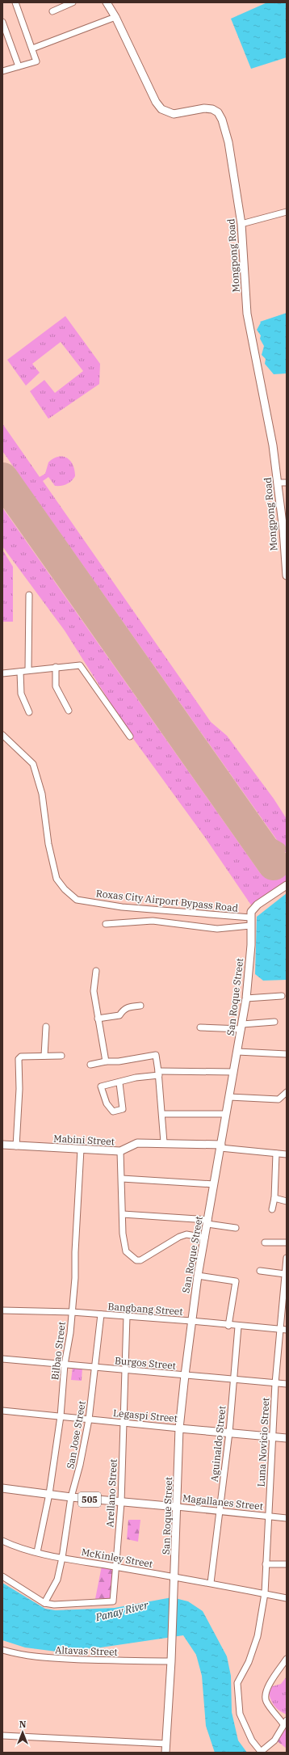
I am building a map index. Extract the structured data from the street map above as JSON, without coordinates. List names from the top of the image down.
{
  "streets": {
    "main road": [
      "Mongpong Road",
      "San Roque Street",
      "Mabini Street",
      "Legaspi Street",
      "505",
      "Magallanes Street"
    ],
    "street": [
      "Roxas City Airport Bypass Road",
      "Bangbang Street",
      "Bilbao Street",
      "Burgos Street",
      "San Jose Street",
      "Luna Novicio Street",
      "Aguinaldo Street",
      "Arellano Street",
      "McKinley Street",
      "Altavas Street"
    ]
  },
  "crossings": [
    ["Roxas City Airport Bypass Road", "San Roque Street"],
    ["San Roque Street", "Mabini Street"],
    ["San Roque Street", "Bangbang Street"],
    ["San Roque Street", "Burgos Street"],
    ["San Roque Street", "Legaspi Street"],
    ["San Roque Street", "Magallanes Street"],
    ["San Roque Street", "McKinley Street"],
    ["San Roque Street", "Altavas Street"],
    ["Mabini Street", "Bilbao Street"],
    ["Bangbang Street", "Bilbao Street"],
    ["Bangbang Street", "San Jose Street"],
    ["Bangbang Street", "Luna Novicio Street"],
    ["Bangbang Street", "Aguinaldo Street"],
    ["Bangbang Street", "Arellano Street"],
    ["Bilbao Street", "Burgos Street"],
    ["Bilbao Street", "Legaspi Street"],
    ["Bilbao Street", "Magallanes Street"],
    ["Bilbao Street", "McKinley Street"],
    ["Burgos Street", "San Jose Street"],
    ["Burgos Street", "Luna Novicio Street"],
    ["Burgos Street", "Aguinaldo Street"],
    ["Burgos Street", "Arellano Street"],
    ["Legaspi Street", "San Jose Street"],
    ["Legaspi Street", "Luna Novicio Street"],
    ["Legaspi Street", "Aguinaldo Street"],
    ["Legaspi Street", "Arellano Street"],
    ["San Jose Street", "Arellano Street"],
    ["San Jose Street", "Magallanes Street"],
    ["San Jose Street", "McKinley Street"],
    ["Luna Novicio Street", "Magallanes Street"],
    ["Luna Novicio Street", "McKinley Street"],
    ["Aguinaldo Street", "Magallanes Street"],
    ["Aguinaldo Street", "McKinley Street"],
    ["Arellano Street", "Magallanes Street"],
    ["Arellano Street", "McKinley Street"]
  ],
  "water": ["Panay River"],
  "north": "top"
}
